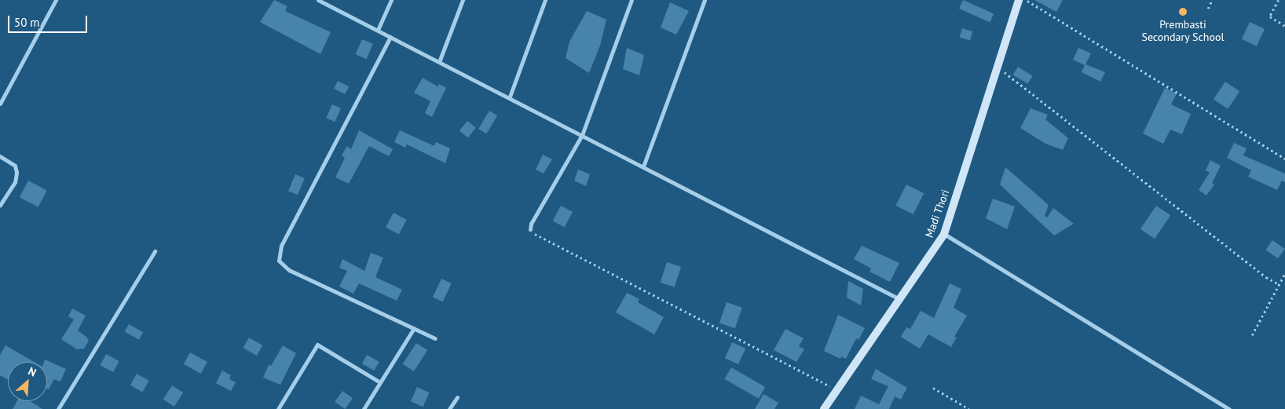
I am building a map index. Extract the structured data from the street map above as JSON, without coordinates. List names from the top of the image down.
{
  "streets": {
    "main road": ["Madi Thori"]
  },
  "places": ["Prembasti Secondary School"],
  "scale_bar": "50 m",
  "north": "top right"
}
